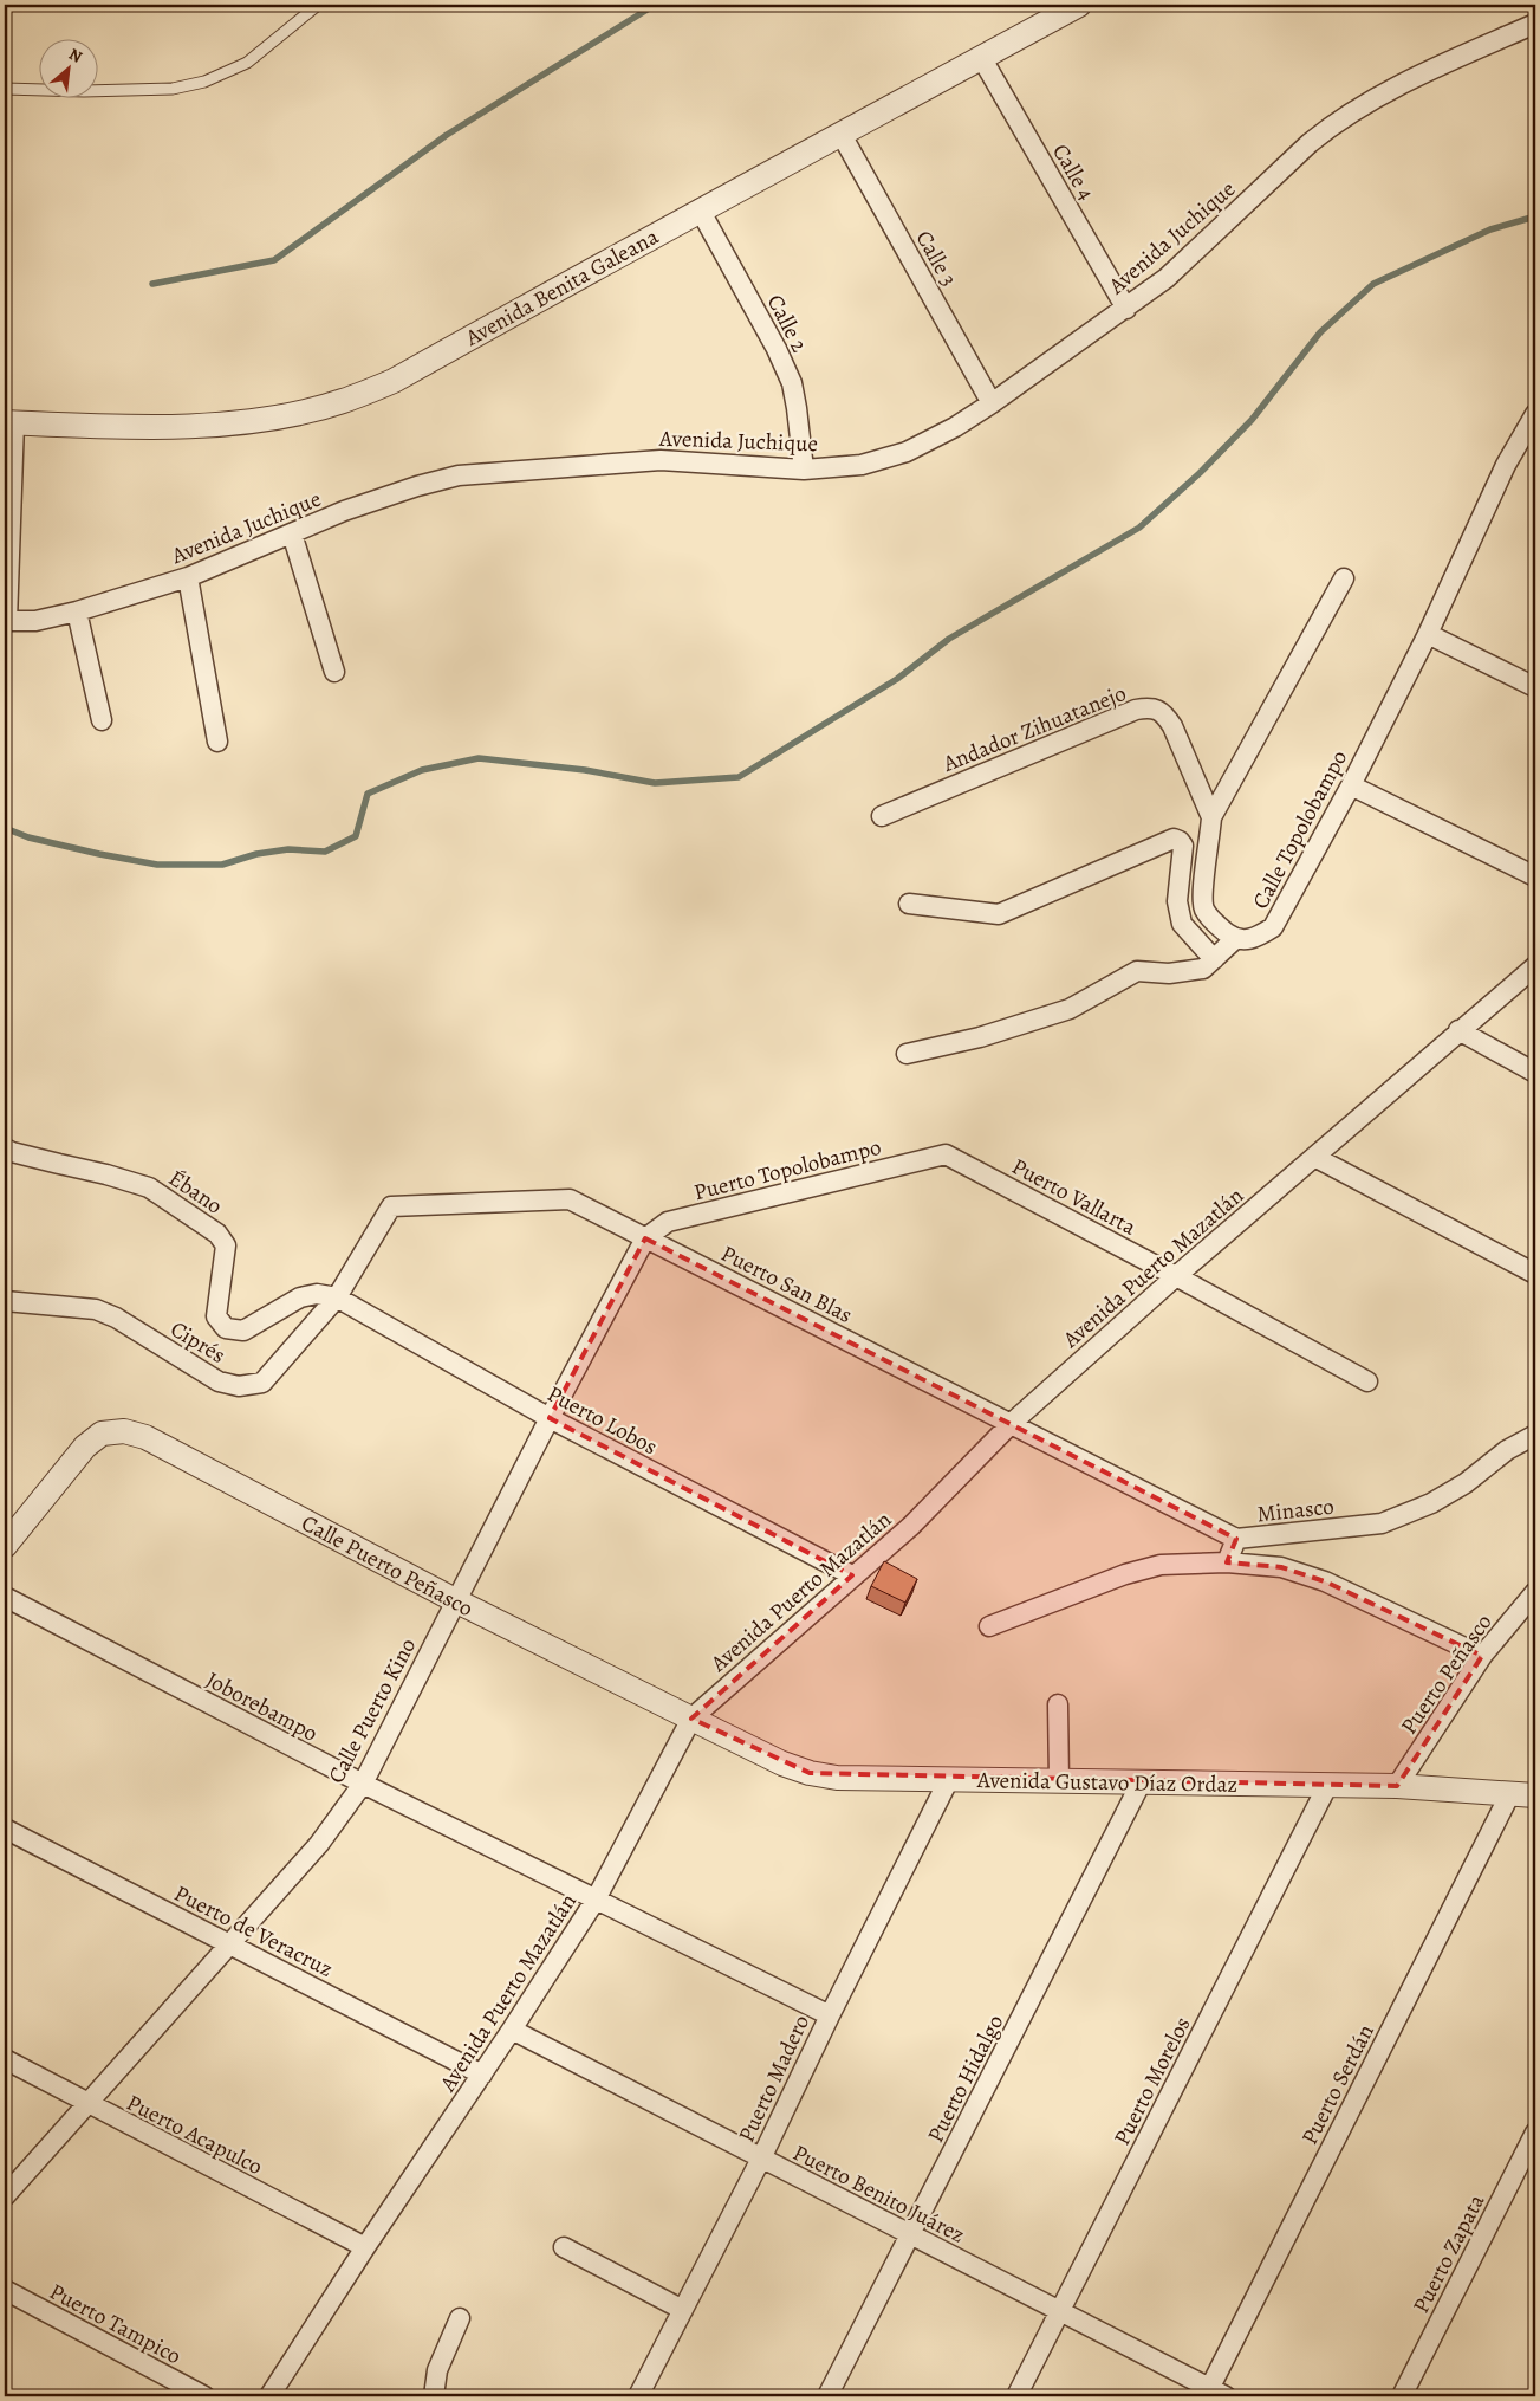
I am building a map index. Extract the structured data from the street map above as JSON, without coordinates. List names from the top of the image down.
{
  "streets": {
    "street": [
      "Calle 4",
      "Avenida Juchique",
      "Calle 3",
      "Avenida Benita Galeana",
      "Calle 2",
      "Andador Zihuatanejo",
      "Calle Topolobampo",
      "Puerto Topolobampo",
      "Ébano",
      "Puerto Vallarta",
      "Avenida Puerto Mazatlán",
      "Puerto San Blas",
      "Ciprés",
      "Puerto Lobos",
      "Minasco",
      "Calle Puerto Peñasco",
      "Puerto Peñasco",
      "Joborebampo",
      "Calle Puerto Kino",
      "Avenida Gustavo Díaz Ordaz",
      "Puerto de Veracruz",
      "Puerto Madero",
      "Puerto Hidalgo",
      "Puerto Morelos",
      "Puerto Serdán",
      "Puerto Acapulco",
      "Puerto Benito Juárez",
      "Puerto Zapata",
      "Puerto Tampico"
    ]
  },
  "crossings": [
    ["Calle 4", "Avenida Juchique"],
    ["Calle 4", "Avenida Benita Galeana"],
    ["Avenida Juchique", "Calle 3"],
    ["Avenida Juchique", "Calle 2"],
    ["Calle 3", "Avenida Benita Galeana"],
    ["Avenida Benita Galeana", "Calle 2"],
    ["Puerto Topolobampo", "Puerto Vallarta"],
    ["Puerto Topolobampo", "Puerto San Blas"],
    ["Puerto Topolobampo", "Calle Puerto Kino"],
    ["Ébano", "Puerto San Blas"],
    ["Ébano", "Ciprés"],
    ["Ébano", "Puerto Lobos"],
    ["Puerto Vallarta", "Avenida Puerto Mazatlán"],
    ["Avenida Puerto Mazatlán", "Puerto San Blas"],
    ["Avenida Puerto Mazatlán", "Puerto Lobos"],
    ["Avenida Puerto Mazatlán", "Calle Puerto Peñasco"],
    ["Avenida Puerto Mazatlán", "Joborebampo"],
    ["Avenida Puerto Mazatlán", "Avenida Gustavo Díaz Ordaz"],
    ["Avenida Puerto Mazatlán", "Puerto de Veracruz"],
    ["Avenida Puerto Mazatlán", "Puerto Acapulco"],
    ["Avenida Puerto Mazatlán", "Puerto Benito Juárez"],
    ["Puerto San Blas", "Ciprés"],
    ["Puerto San Blas", "Puerto Lobos"],
    ["Puerto San Blas", "Minasco"],
    ["Puerto San Blas", "Calle Puerto Kino"],
    ["Ciprés", "Puerto Lobos"],
    ["Puerto Lobos", "Calle Puerto Kino"],
    ["Calle Puerto Peñasco", "Calle Puerto Kino"],
    ["Calle Puerto Peñasco", "Avenida Gustavo Díaz Ordaz"],
    ["Puerto Peñasco", "Avenida Gustavo Díaz Ordaz"],
    ["Joborebampo", "Calle Puerto Kino"],
    ["Joborebampo", "Puerto Madero"],
    ["Calle Puerto Kino", "Puerto de Veracruz"],
    ["Calle Puerto Kino", "Puerto Acapulco"],
    ["Avenida Gustavo Díaz Ordaz", "Puerto Madero"],
    ["Avenida Gustavo Díaz Ordaz", "Puerto Hidalgo"],
    ["Avenida Gustavo Díaz Ordaz", "Puerto Morelos"],
    ["Avenida Gustavo Díaz Ordaz", "Puerto Serdán"],
    ["Puerto Madero", "Puerto Benito Juárez"],
    ["Puerto Hidalgo", "Puerto Benito Juárez"],
    ["Puerto Morelos", "Puerto Benito Juárez"],
    ["Puerto Serdán", "Puerto Benito Juárez"]
  ],
  "north": "top right"
}
